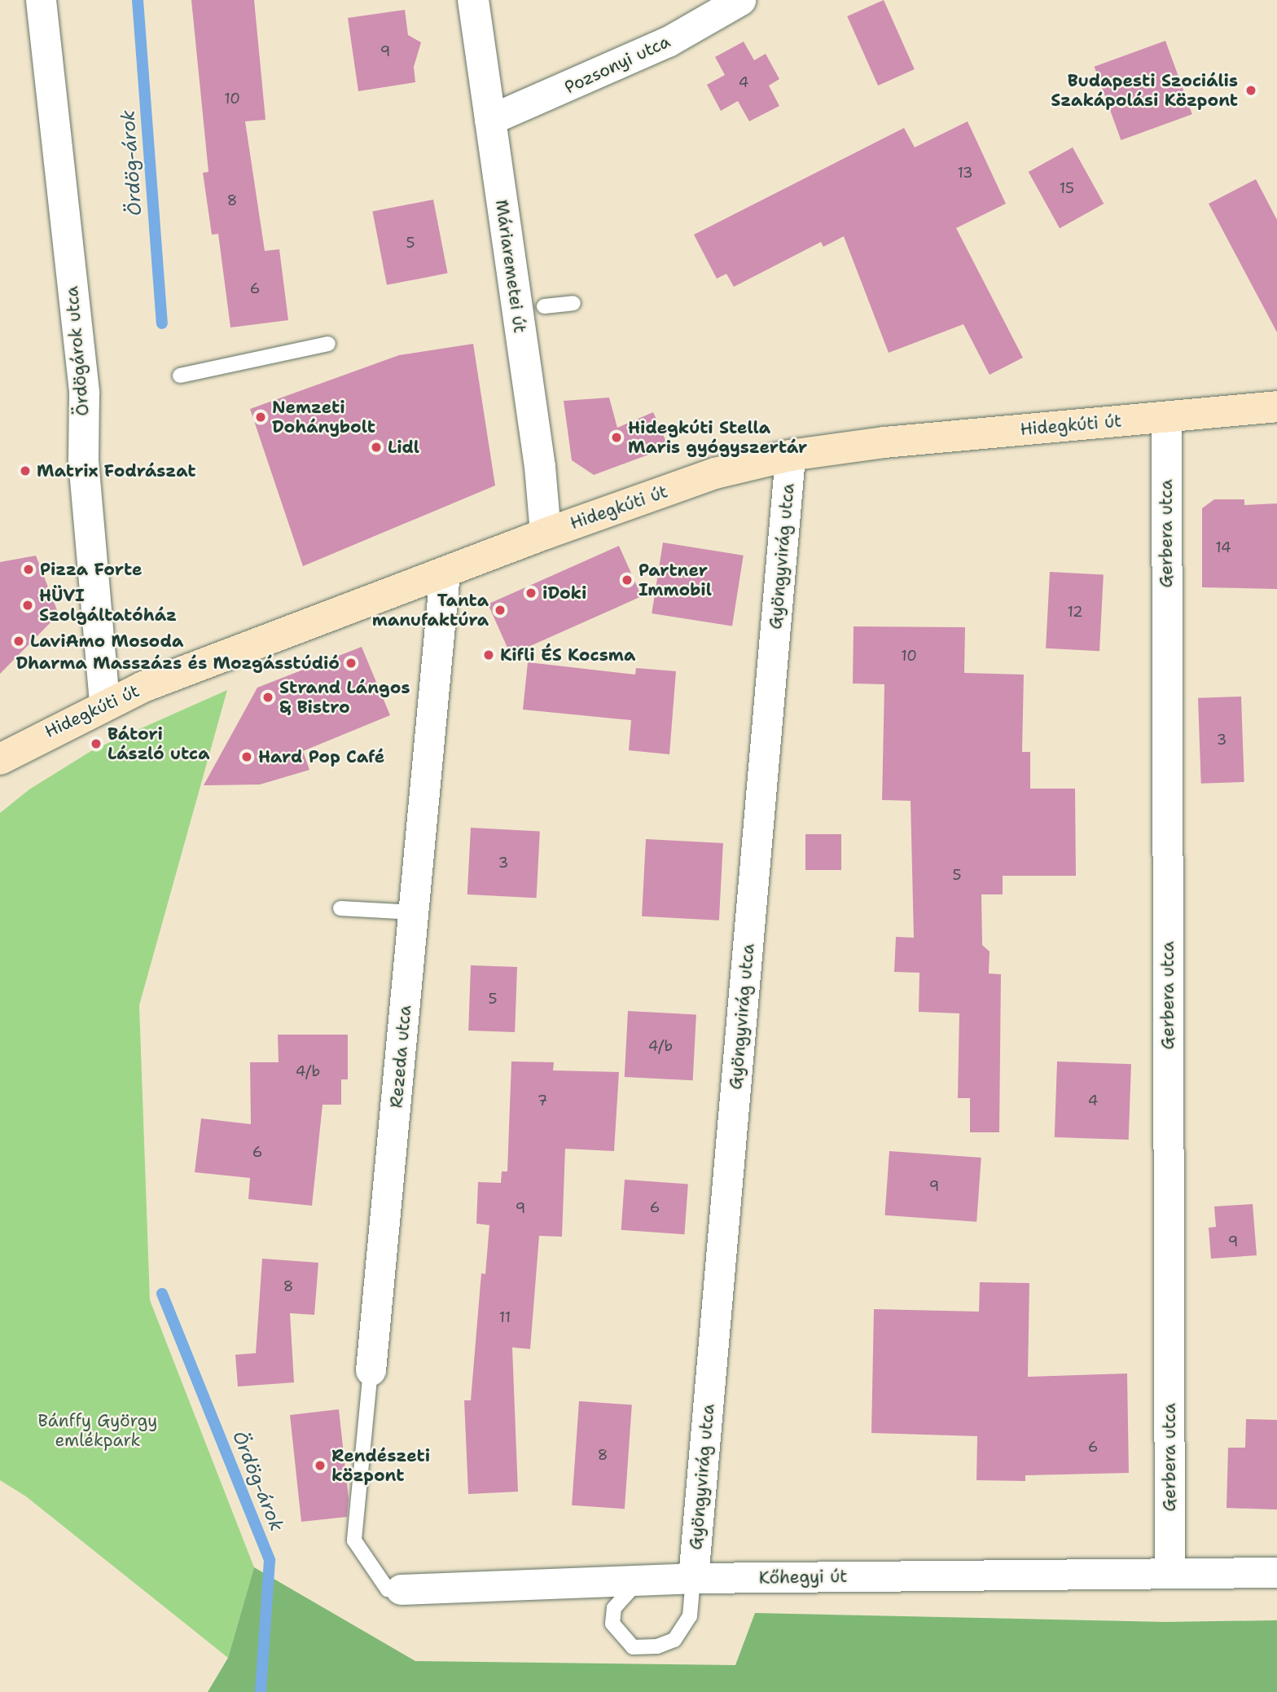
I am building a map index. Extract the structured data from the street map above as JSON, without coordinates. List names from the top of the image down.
{
  "streets": {
    "main road": ["Hidegkúti út"],
    "street": [
      "Pozsonyi utca",
      "Máriaremetei út",
      "Ördögárok utca",
      "Gerbera utca",
      "Gyöngyvirág utca",
      "Rezeda utca",
      "Kőhegyi út"
    ]
  },
  "crossings": [
    ["Pozsonyi utca", "Máriaremetei út"],
    ["Máriaremetei út", "Hidegkúti út"],
    ["Ördögárok utca", "Hidegkúti út"],
    ["Hidegkúti út", "Gerbera utca"],
    ["Hidegkúti út", "Gyöngyvirág utca"],
    ["Hidegkúti út", "Rezeda utca"],
    ["Gerbera utca", "Kőhegyi út"],
    ["Gyöngyvirág utca", "Kőhegyi út"],
    ["Rezeda utca", "Kőhegyi út"]
  ],
  "water": ["Ördög-árok"],
  "parks": ["Bánffy György emlékpark"],
  "places": [
    "Budapesti Szociális Szakápolási Központ",
    "Nemzeti Dohánybolt",
    "Hidegkúti Stella Maris gyógyszertár",
    "Lidl",
    "Matrix Fodrászat",
    "Pizza Forte",
    "Partner Immobil",
    "iDoki",
    "HÜVI Szolgáltatóház",
    "Tanta manufaktúra",
    "LaviAmo Mosoda",
    "Kifli ÉS Kocsma",
    "Dharma Masszázs és Mozgásstúdió",
    "Strand Lángos & Bistro",
    "Bátori László utca",
    "Hard Pop Café",
    "Rendészeti központ"
  ],
  "house_numbers": [
    "9",
    "4",
    "10",
    "13",
    "15",
    "8",
    "5",
    "6",
    "14",
    "12",
    "10",
    "3",
    "3",
    "5",
    "5",
    "4/b",
    "4/b",
    "7",
    "4",
    "6",
    "9",
    "6",
    "9",
    "9",
    "8",
    "11",
    "6",
    "8"
  ]
}
